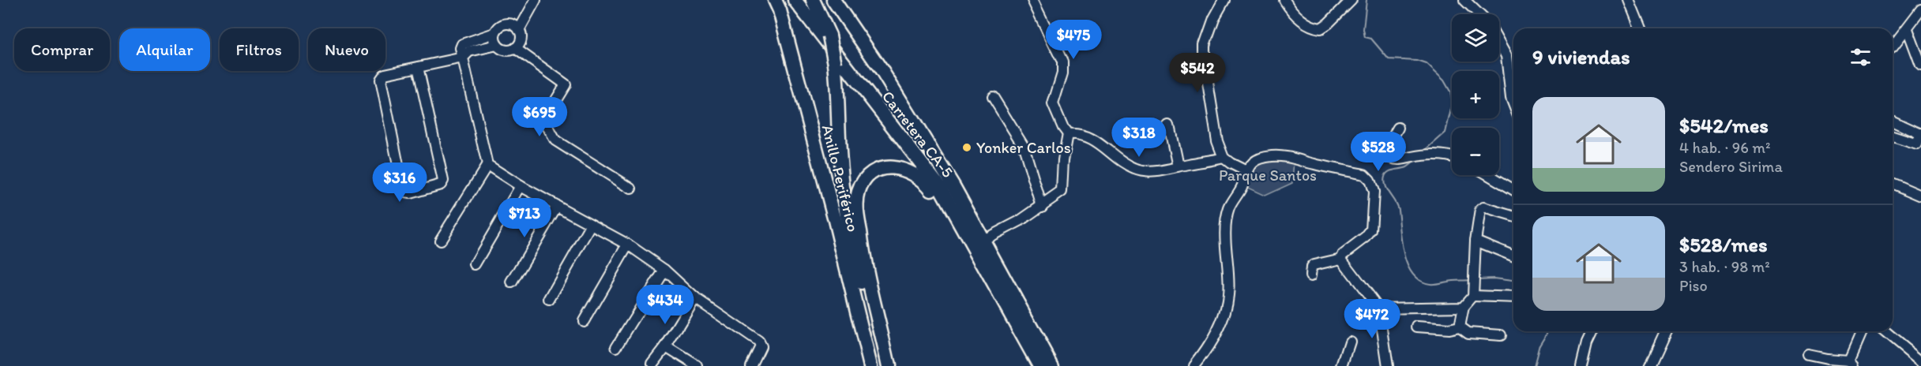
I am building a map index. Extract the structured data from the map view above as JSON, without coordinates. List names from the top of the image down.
{
  "streets": {
    "highway": ["Carretera CA-5", "Anillo Periférico"]
  },
  "parks": ["Parque Santos"],
  "places": ["Yonker Carlos"],
  "page": {
    "map_buttons": ["+", "−"],
    "price": [
      "$475",
      "$542",
      "$695",
      "$318",
      "$528",
      "$316",
      "$713",
      "$434",
      "$472"
    ],
    "chip": [
      "Comprar",
      "Alquilar",
      "Filtros",
      "Nuevo"
    ],
    "heading": "9 viviendas",
    "list": [
      {
        "name": "$542/mes",
        "note": "4 hab. · 96 m² · Sendero Sirima"
      },
      {
        "name": "$528/mes",
        "note": "3 hab. · 98 m² · Piso"
      }
    ]
  }
}
